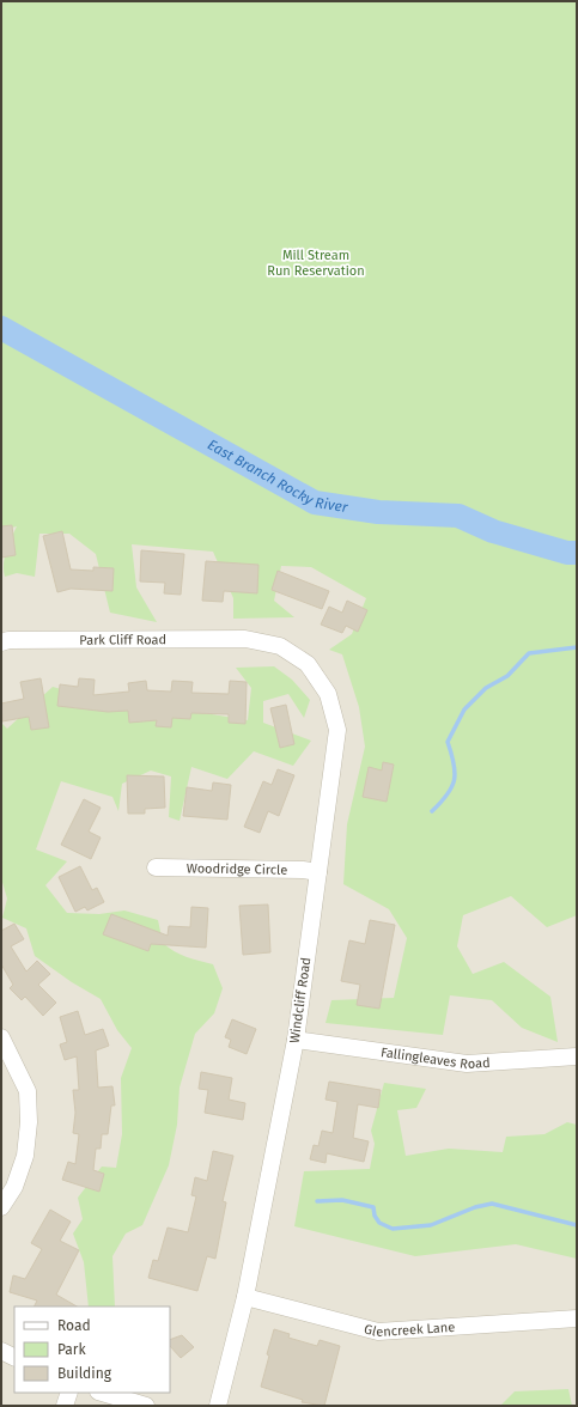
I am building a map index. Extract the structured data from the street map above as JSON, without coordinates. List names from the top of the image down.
{
  "streets": {
    "street": [
      "Park Cliff Road",
      "Woodridge Circle",
      "Windcliff Road",
      "Fallingleaves Road",
      "Glencreek Lane"
    ]
  },
  "crossings": [
    ["Park Cliff Road", "Windcliff Road"],
    ["Woodridge Circle", "Windcliff Road"],
    ["Windcliff Road", "Fallingleaves Road"],
    ["Windcliff Road", "Glencreek Lane"]
  ],
  "water": ["East Branch Rocky River"],
  "parks": ["Mill Stream Run Reservation"],
  "legend": ["Road", "Park", "Building"]
}
